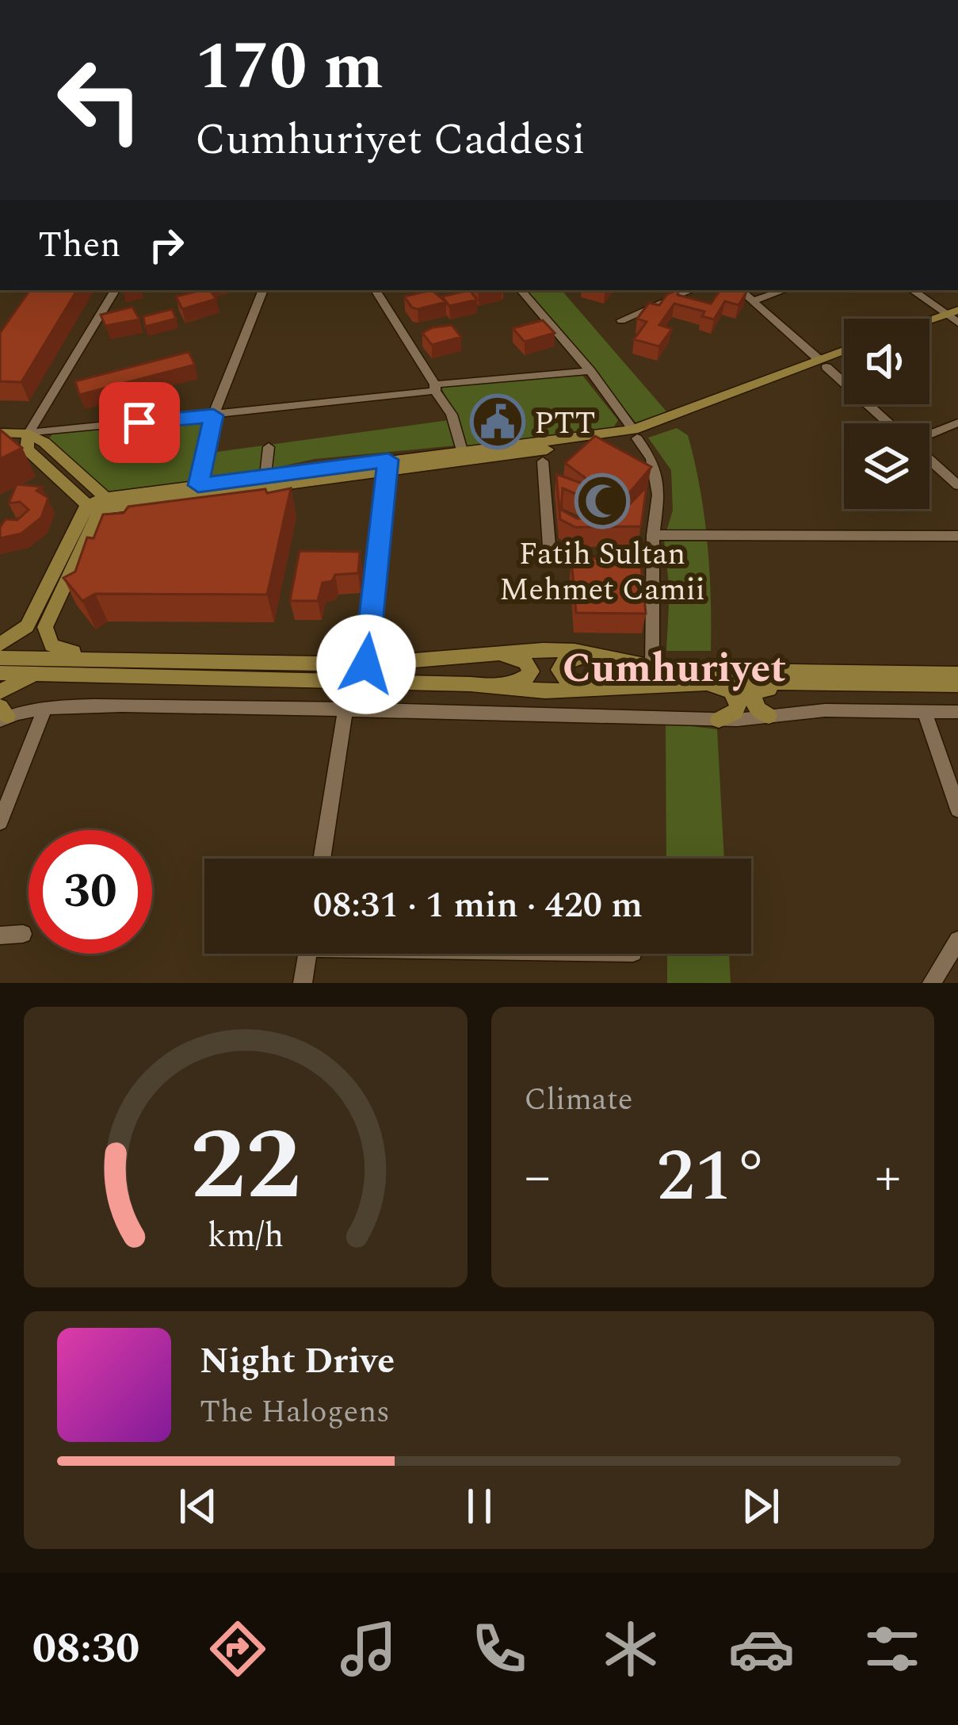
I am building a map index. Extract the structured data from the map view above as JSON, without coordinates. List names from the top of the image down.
{
  "districts": ["Cumhuriyet"],
  "places": {
    "public building": ["PTT"],
    "mosque": ["Fatih Sultan Mehmet Camii"]
  },
  "page": {
    "turn": ["170 m", "Cumhuriyet Caddesi"],
    "then": "Then",
    "limit": "30",
    "trip": "08:31 · 1 min · 420 m",
    "tile": "Climate",
    "heat": ["−", "21°", "+"],
    "song": ["Night Drive", "The Halogens"],
    "tabs": "08:30",
    "gauge": ["22", "km/h"]
  }
}
